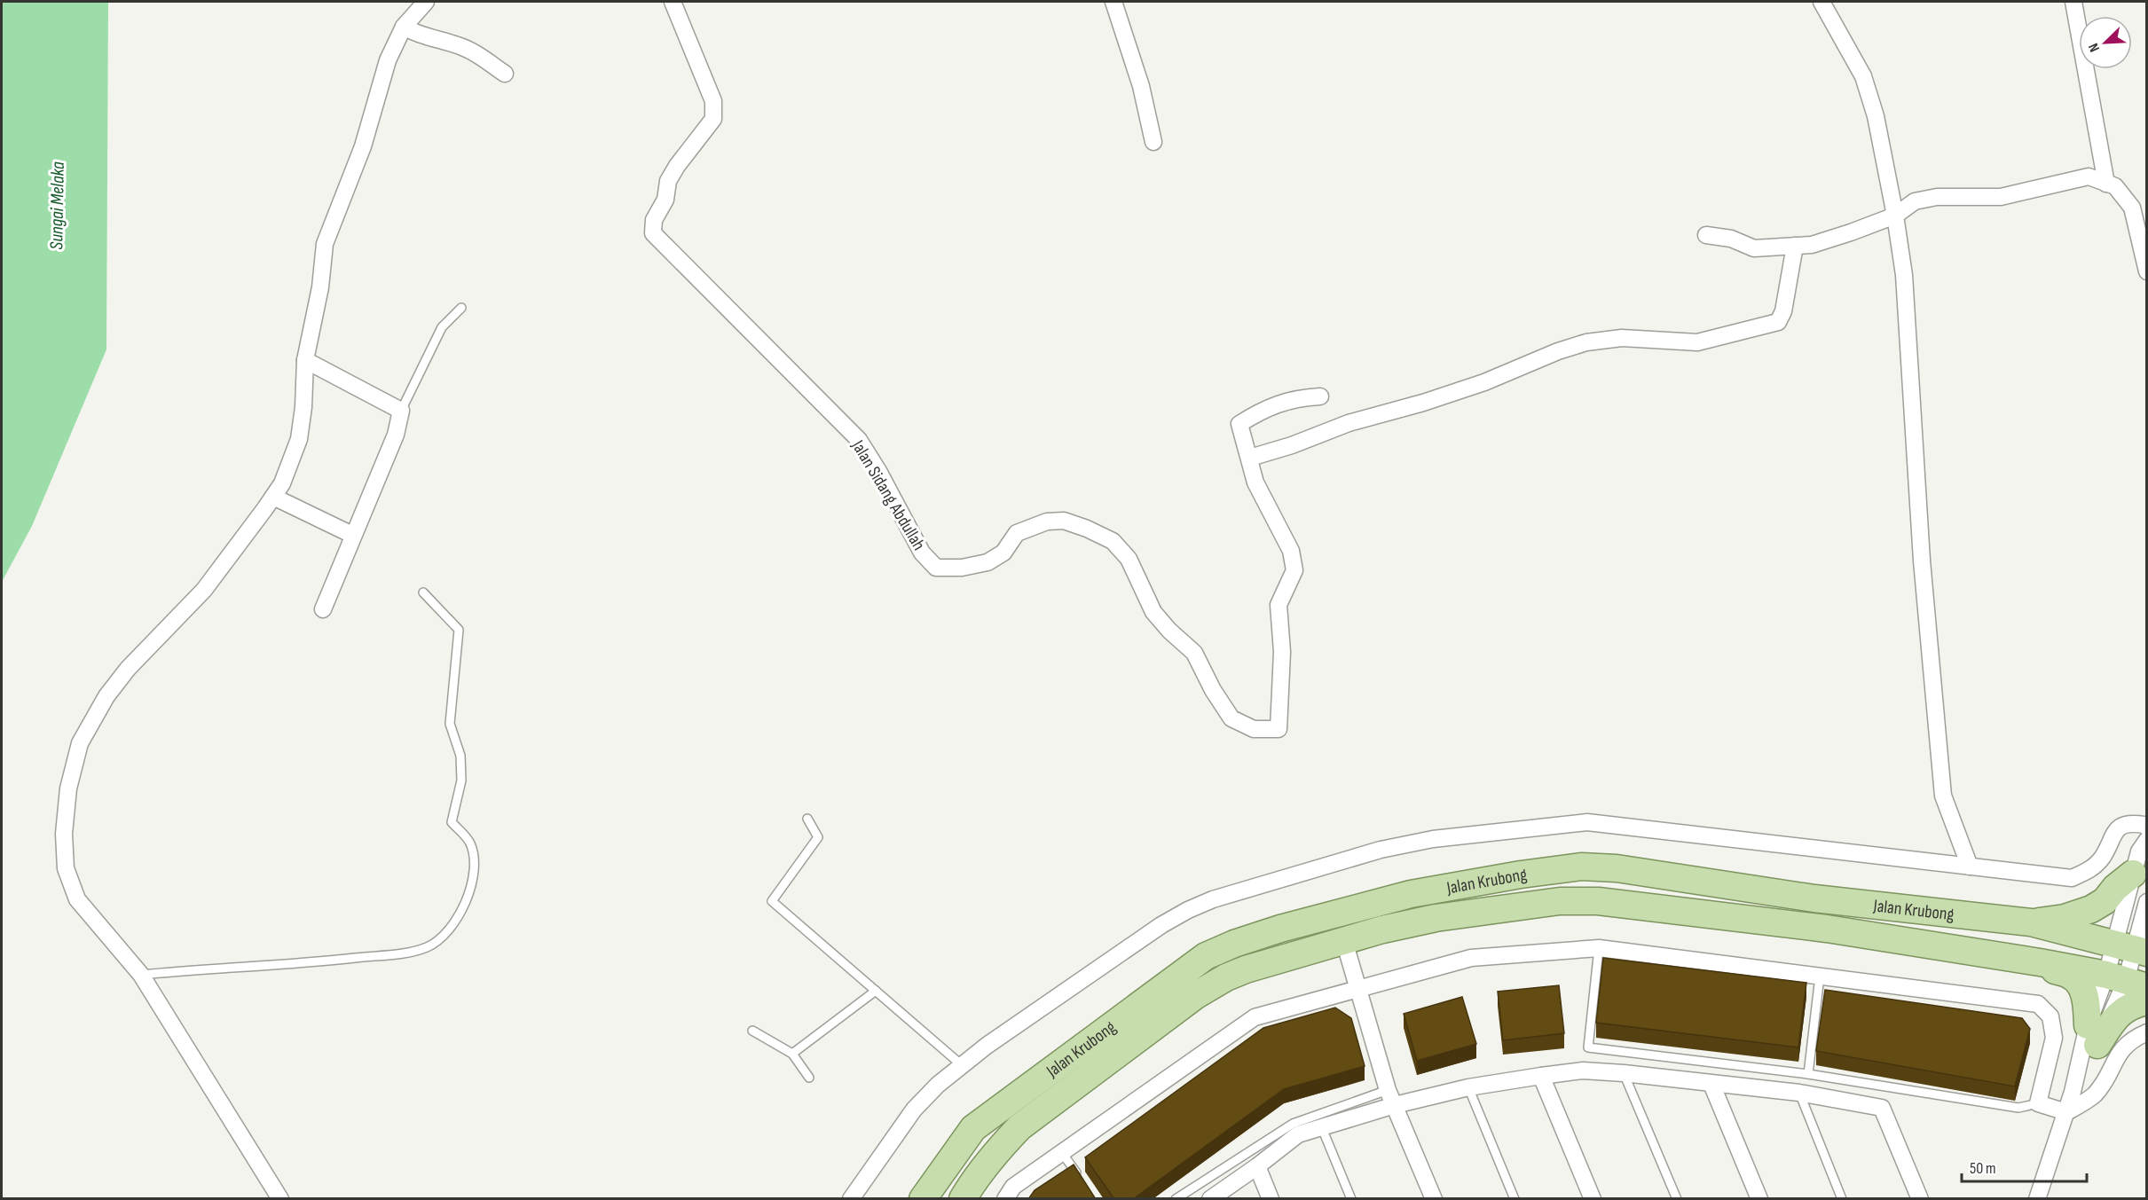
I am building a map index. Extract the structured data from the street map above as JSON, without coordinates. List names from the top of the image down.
{
  "streets": {
    "main road": ["Jalan Krubong"],
    "street": ["Jalan Sidang Abdullah"]
  },
  "water": ["Sungai Melaka"],
  "scale_bar": "50 m",
  "north": "bottom left"
}
